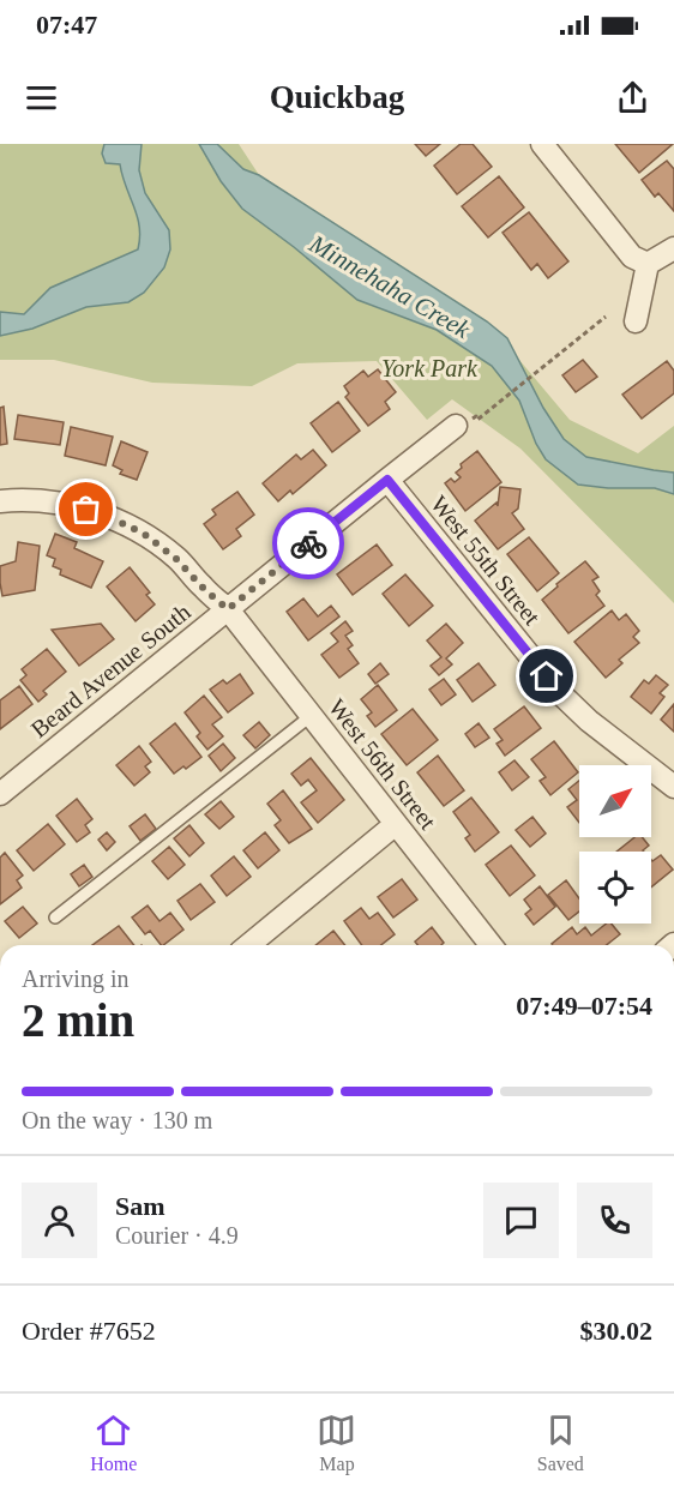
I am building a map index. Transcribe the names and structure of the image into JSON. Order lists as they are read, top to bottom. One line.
{"streets":{"street":["West 55th Street","Beard Avenue South","West 56th Street"]},"crossings":[["West 55th Street","Beard Avenue South"],["Beard Avenue South","West 56th Street"]],"water":["Minnehaha Creek"],"parks":["York Park"],"north":"top right","page":{"status":"07:47","header":"Quickbag","heading":["2 min","Arriving in","07:49–07:54"],"panel":["Sam","Courier · 4.9","Order #7652","$30.02"],"bar":"On the way · 130 m","tabs":["Home","Map","Saved"]}}
